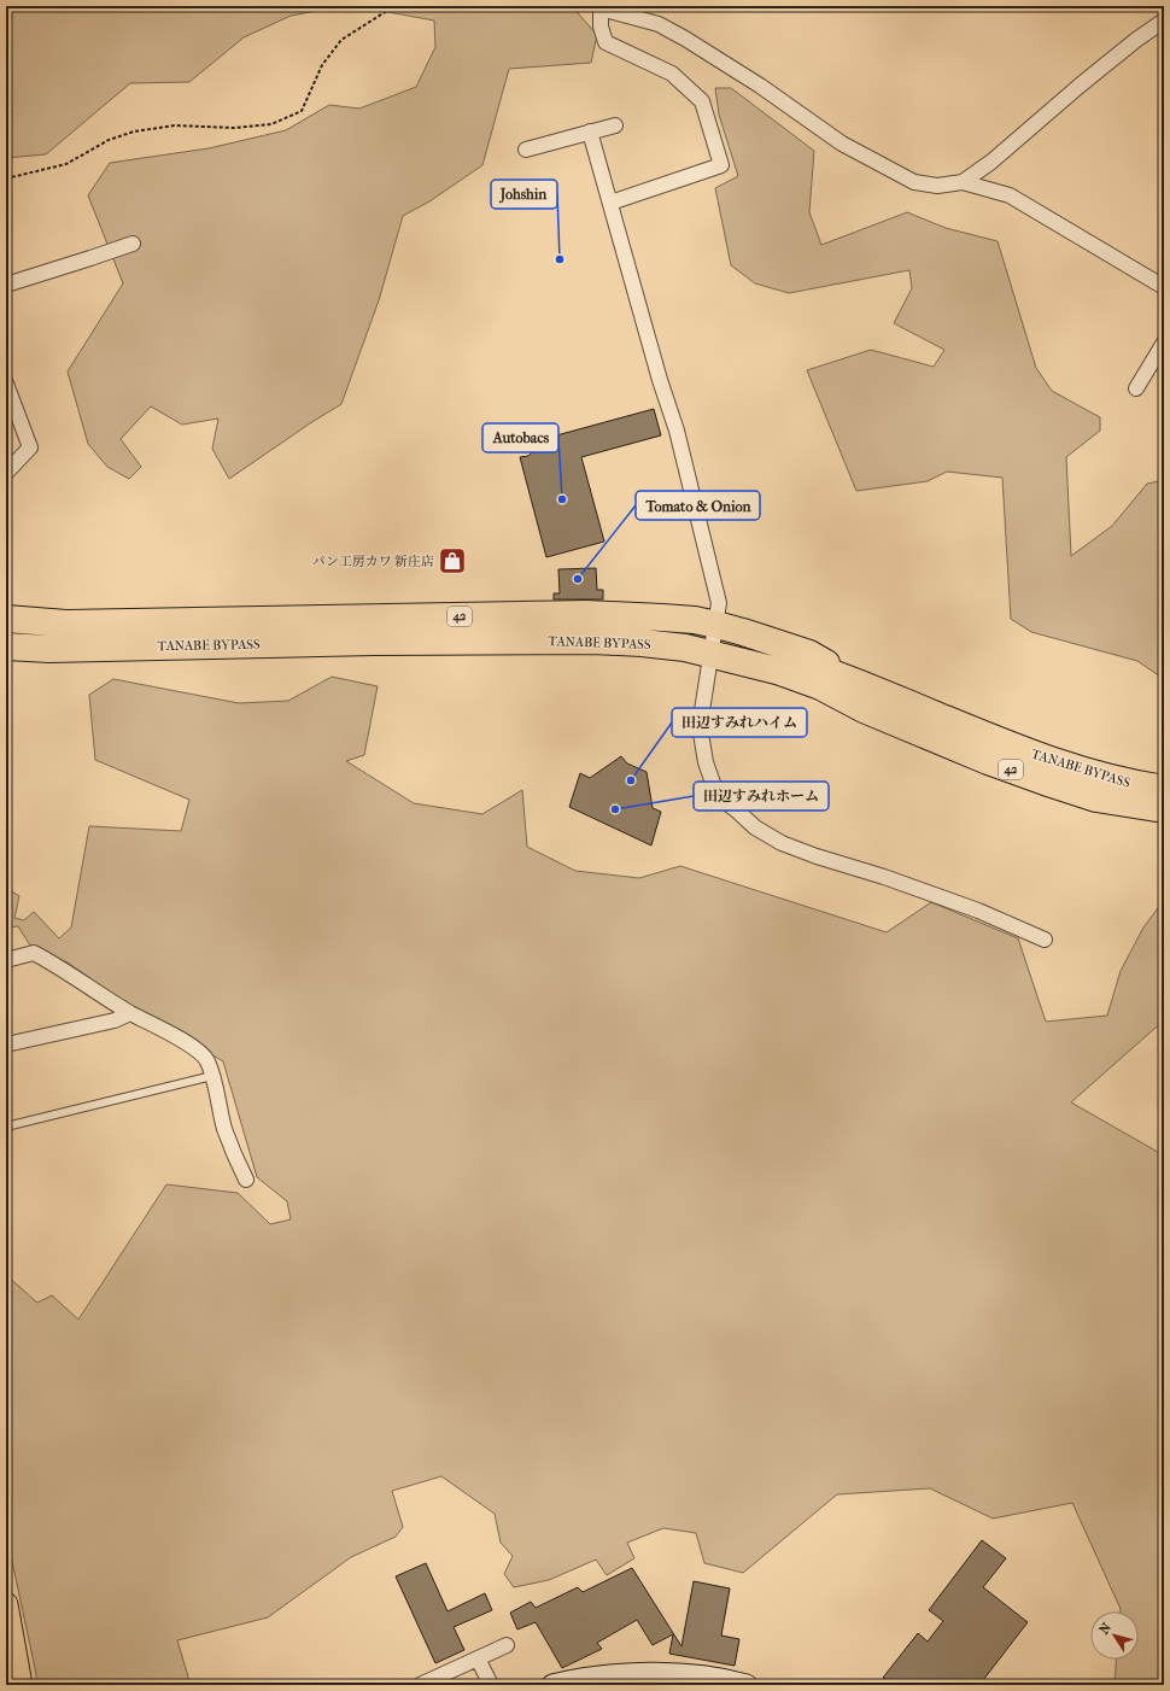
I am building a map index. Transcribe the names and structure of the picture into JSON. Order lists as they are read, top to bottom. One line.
{"streets":{"highway":["42","TANABE BYPASS"]},"crossings":[["42","TANABE BYPASS"]],"places":{"other":["Johshin","Autobacs","Tomato & Onion","田辺すみれハイム","田辺すみれホーム"],"shop":["パン工房カワ 新庄店"]},"north":"top left"}
